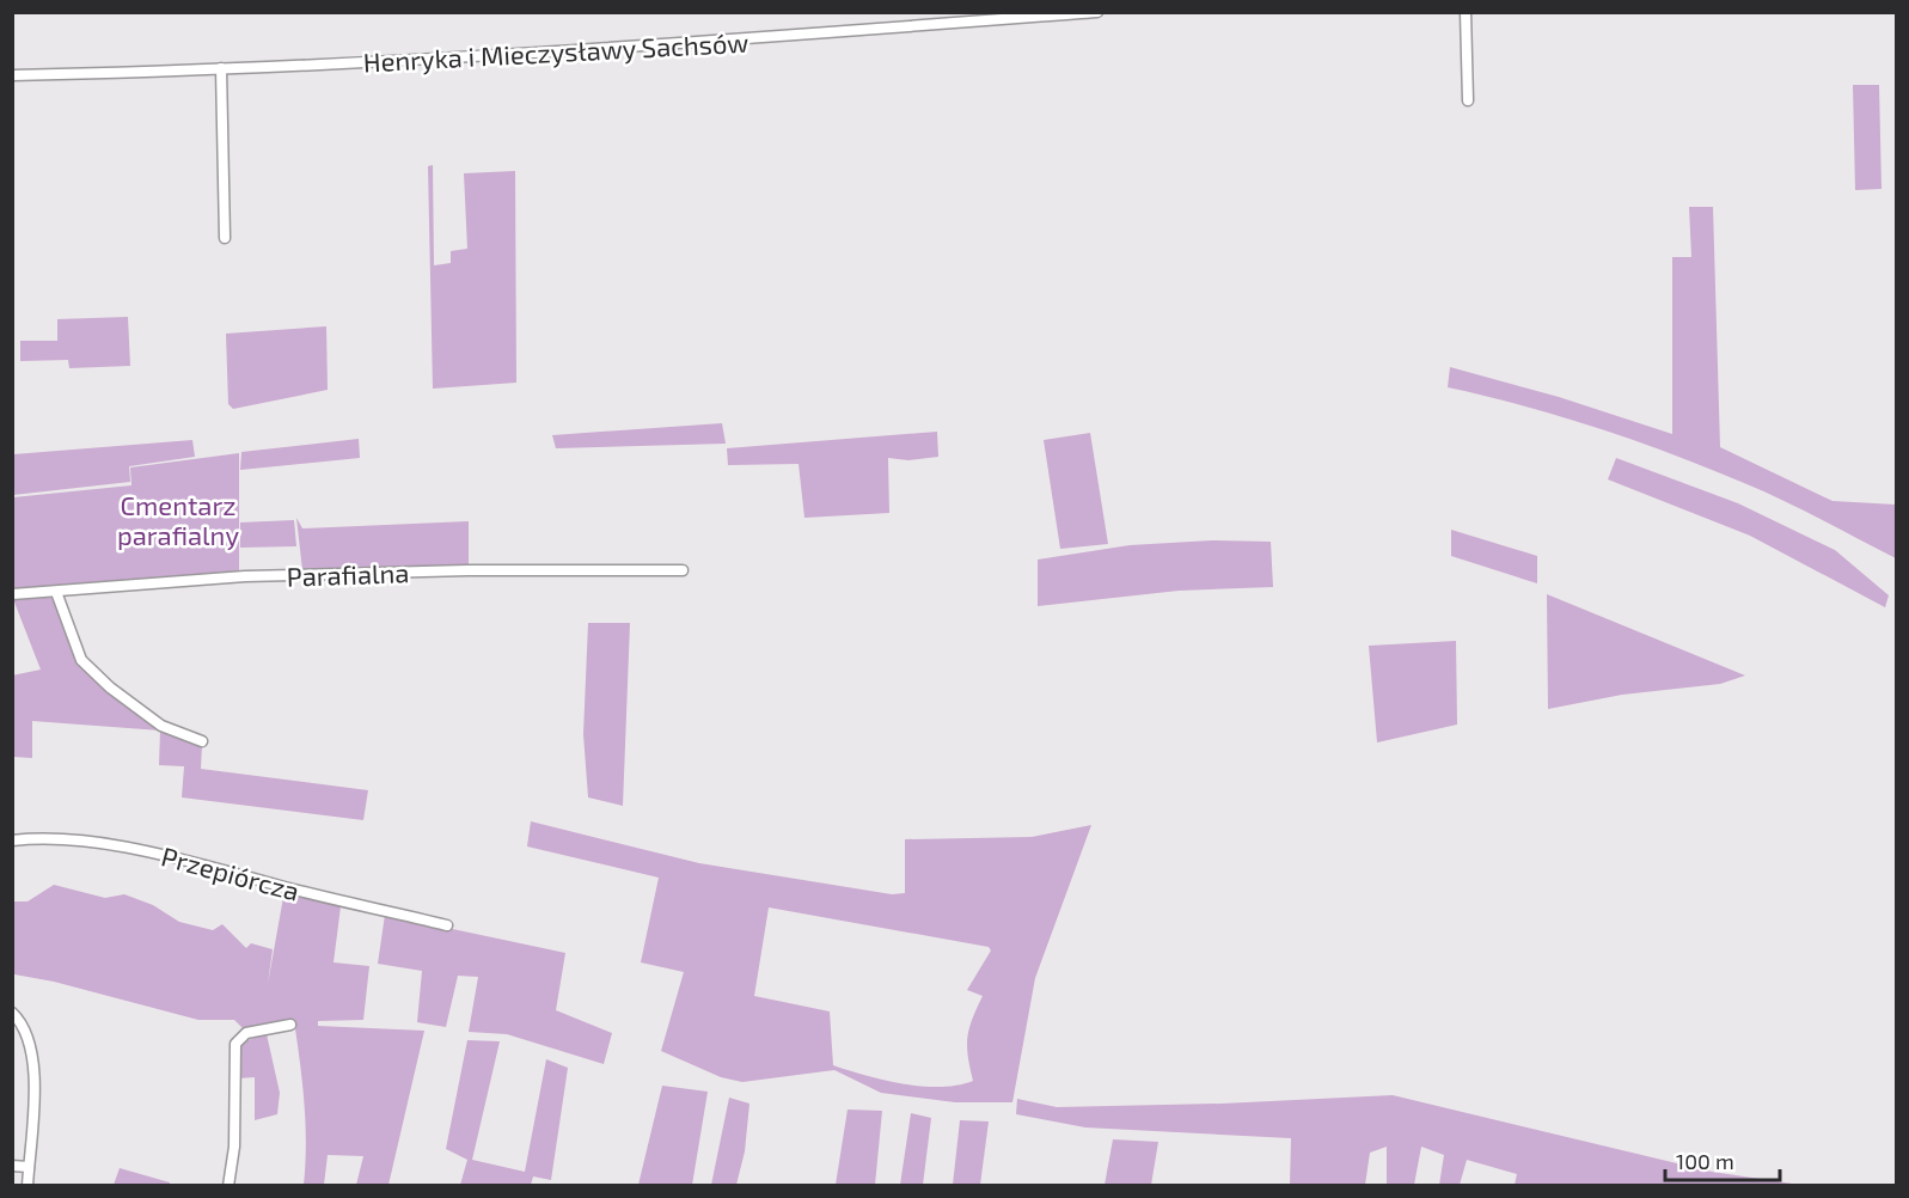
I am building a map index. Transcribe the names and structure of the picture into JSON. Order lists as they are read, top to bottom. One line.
{"streets":{"street":["Henryka i Mieczysławy Sachsów","Parafialna","Przepiórcza"]},"parks":["Cmentarz parafialny"],"scale_bar":"100 m"}
